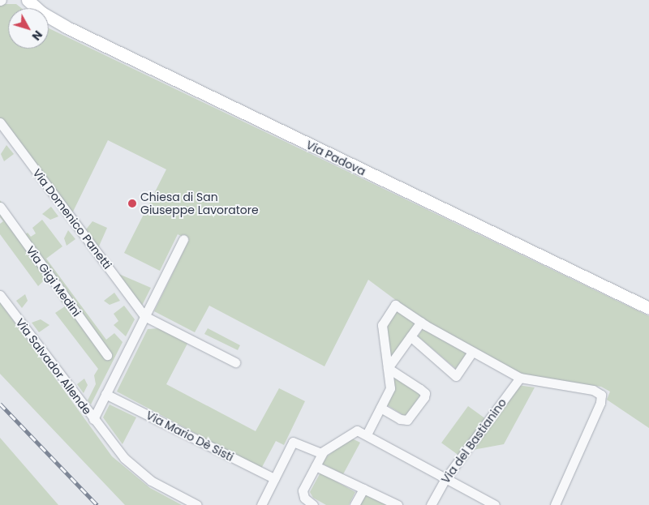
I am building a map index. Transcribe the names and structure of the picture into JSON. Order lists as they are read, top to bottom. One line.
{"streets":{"main road":["Via Padova"],"street":["Via Domenico Panetti","Via Gigi Medini","Via Salvador Allende","Via Mario Dè Sisti","Via del Bastianino"]},"places":["Chiesa di San Giuseppe Lavoratore"],"north":"bottom right"}
